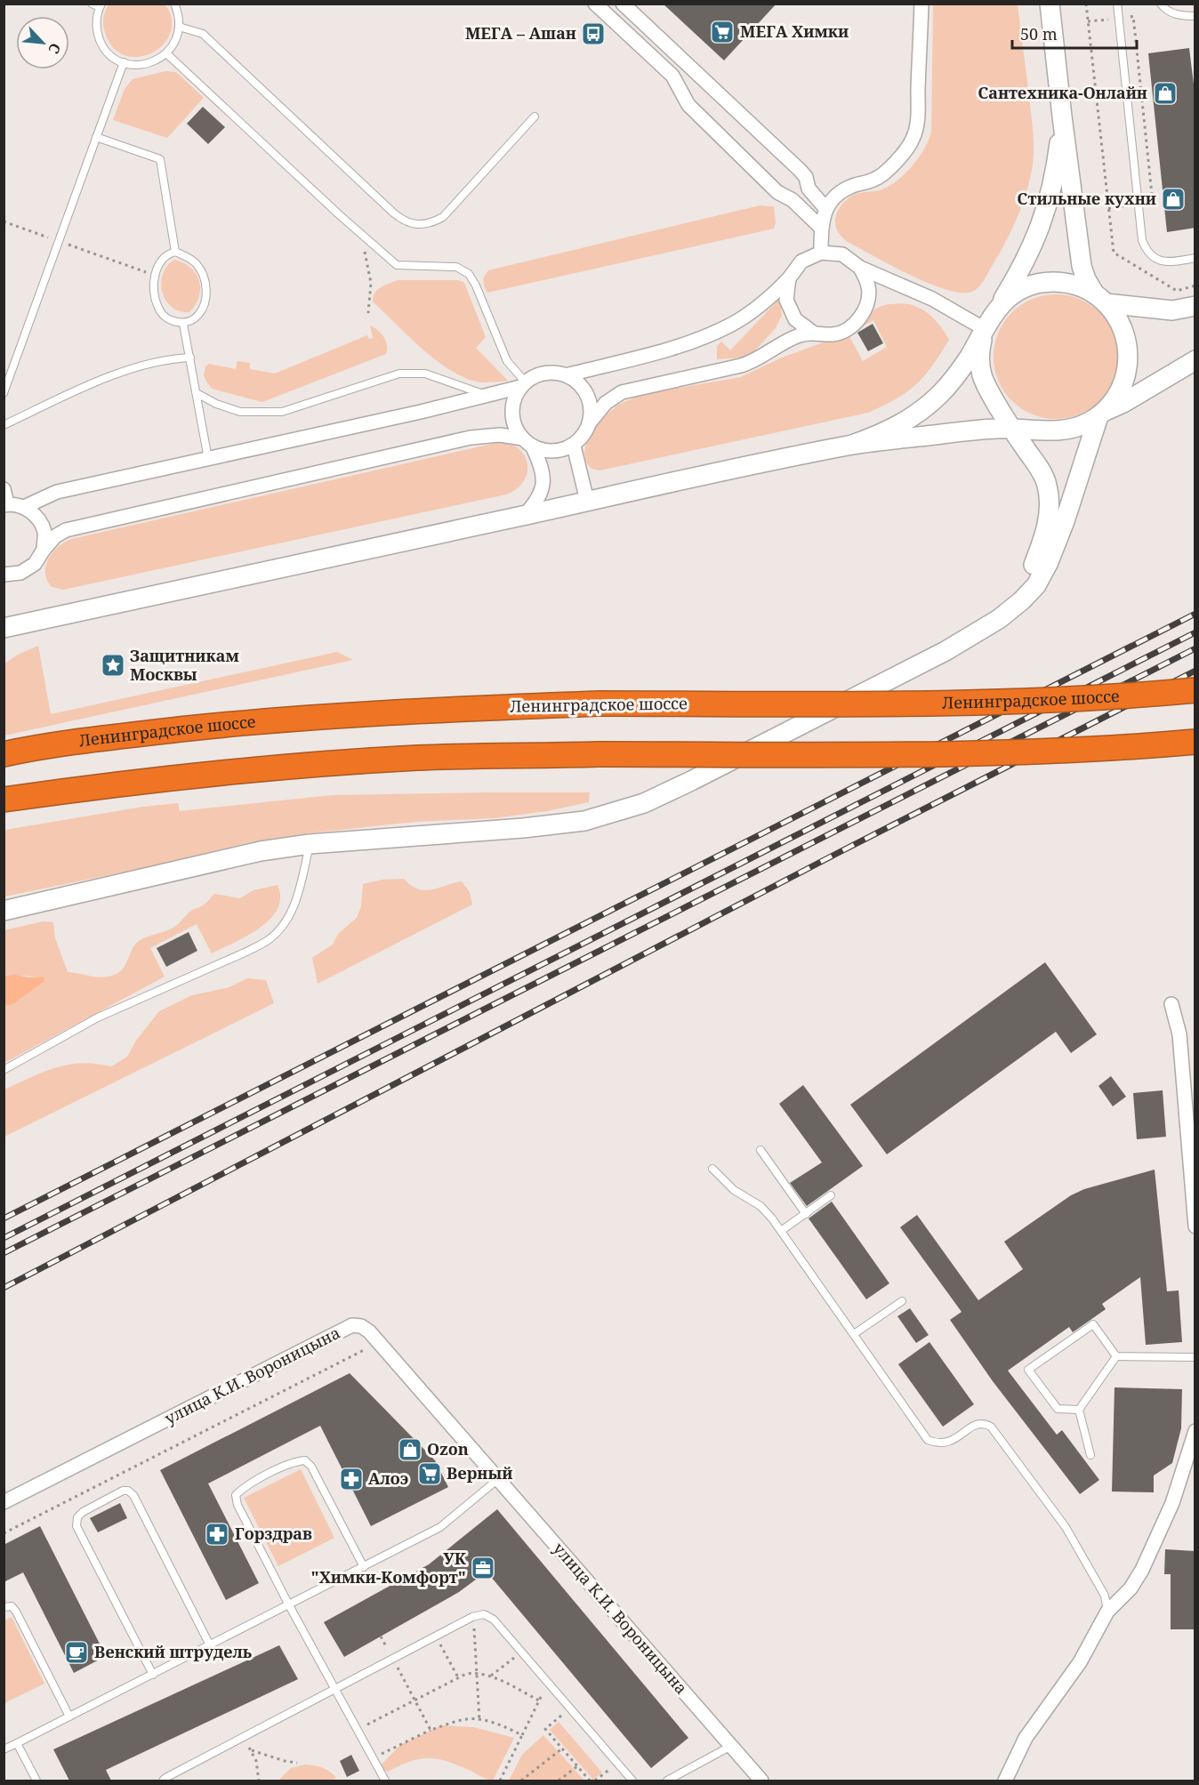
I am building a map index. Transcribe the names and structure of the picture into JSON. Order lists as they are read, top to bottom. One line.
{"streets":{"highway":["Ленинградское шоссе"],"street":["улица К.И. Вороницына"]},"places":{"supermarket":["МЕГА Химки","Верный"],"bus stop":["МЕГА – Ашан"],"shop":["Сантехника-Онлайн","Стильные кухни","Ozon"],"place":["Защитникам Москвы"],"pharmacy":["Алоэ","Горздрав"],"office":["УК \"Химки-Комфорт\""],"cafe":["Венский штрудель"]},"scale_bar":"50 m","north":"bottom right"}
